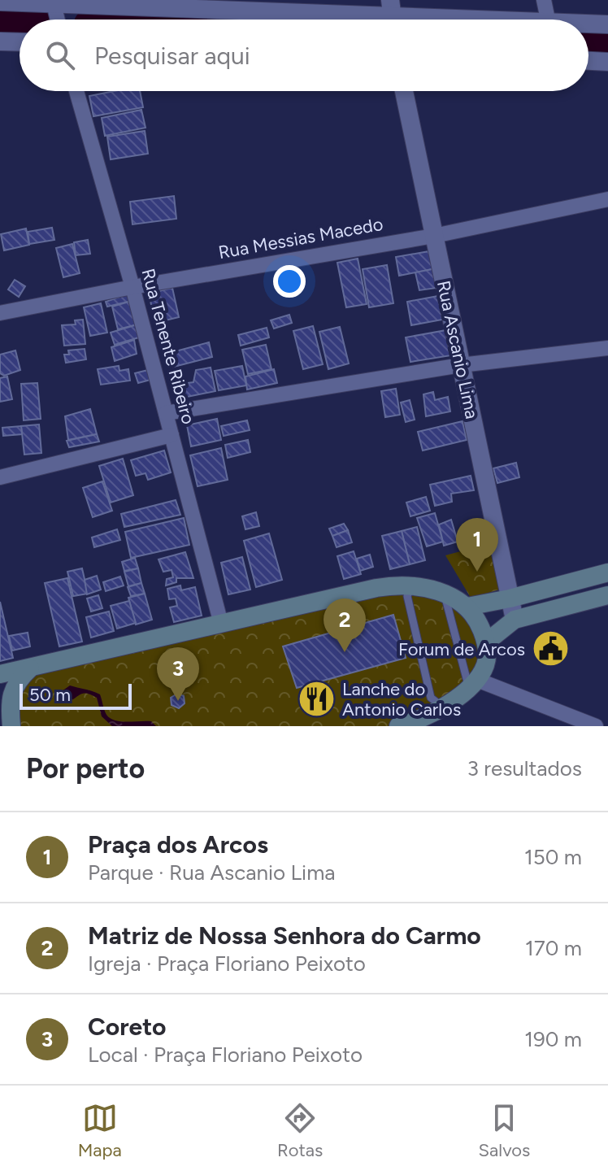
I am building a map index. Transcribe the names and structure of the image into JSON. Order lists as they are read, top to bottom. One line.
{"streets":{"street":["Rua Messias Macedo","Rua Tenente Ribeiro","Rua Ascanio Lima"]},"crossings":[["Rua Messias Macedo","Rua Tenente Ribeiro"],["Rua Messias Macedo","Rua Ascanio Lima"]],"places":{"public building":["Forum de Arcos"],"restaurant":["Lanche do Antonio Carlos"]},"scale_bar":"50 m","page":{"search":"Pesquisar aqui","pins":["1","2","3"],"scale":"50 m","heading":["Por perto","3 resultados"],"list":[{"mark":"1","name":"Praça dos Arcos","note":"Parque · Rua Ascanio Lima","value":"150 m"},{"mark":"2","name":"Matriz de Nossa Senhora do Carmo","note":"Igreja · Praça Floriano Peixoto","value":"170 m"},{"mark":"3","name":"Coreto","note":"Local · Praça Floriano Peixoto","value":"190 m"}],"nav":["Mapa","Rotas","Salvos"]}}
